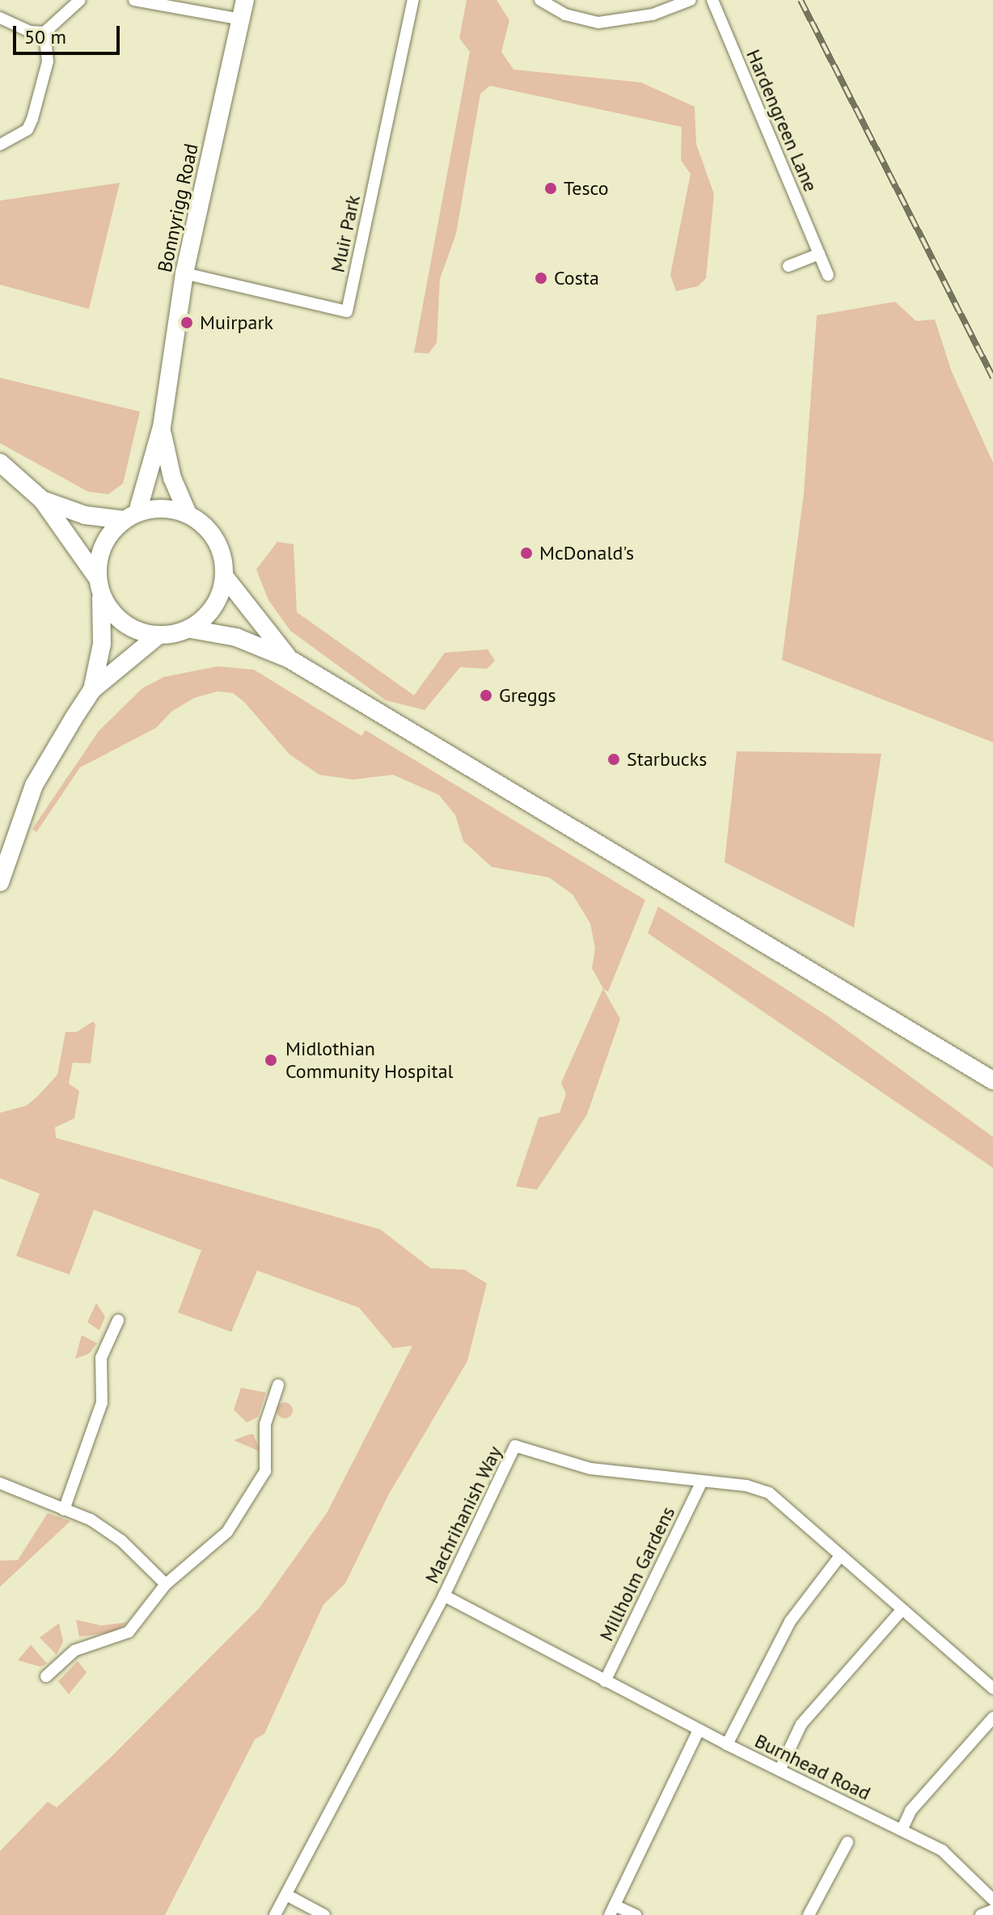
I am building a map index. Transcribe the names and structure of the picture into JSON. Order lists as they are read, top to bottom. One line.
{"streets":{"main road":["Bonnyrigg Road"],"street":["Hardengreen Lane","Muir Park","Machrihanish Way","Millholm Gardens","Burnhead Road"]},"crossings":[["Bonnyrigg Road","Muir Park"],["Machrihanish Way","Millholm Gardens"],["Machrihanish Way","Burnhead Road"],["Millholm Gardens","Burnhead Road"]],"places":["Tesco","Costa","Muirpark","McDonald's","Greggs","Starbucks","Midlothian Community Hospital"],"scale_bar":"50 m"}
